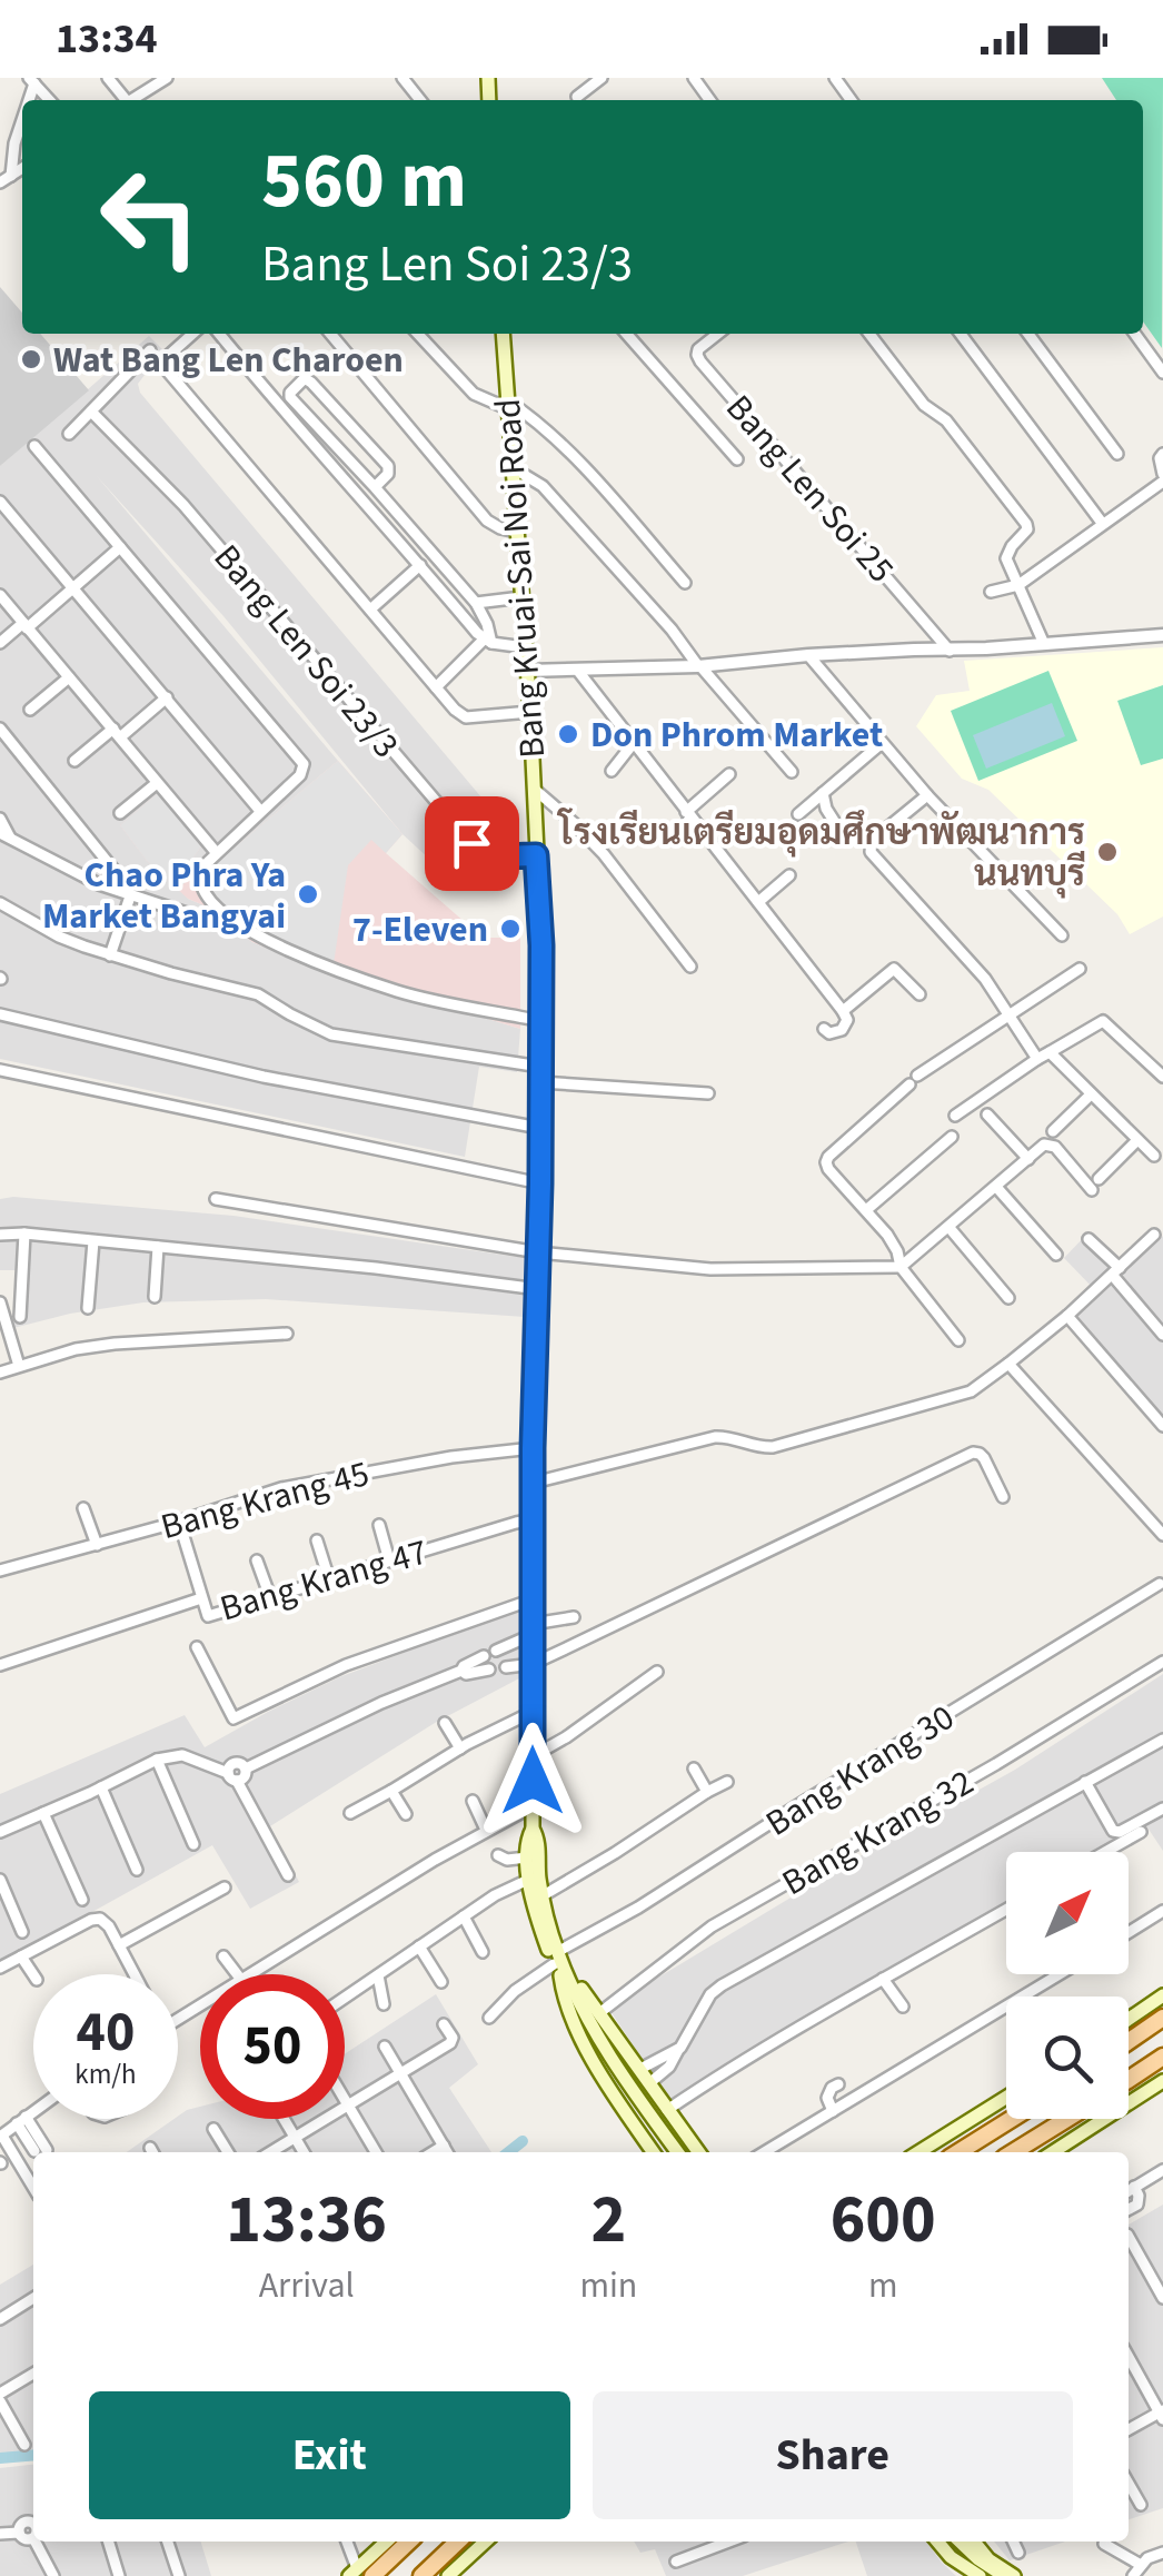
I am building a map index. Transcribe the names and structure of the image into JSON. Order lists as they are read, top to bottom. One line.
{"streets":{"main road":["Bang Kruai-Sai Noi Road"],"street":["Bang Len Soi 25","Bang Len Soi 23/3","Bang Krang 45","Bang Krang 47","Bang Krang 30","Bang Krang 32"]},"crossings":[["Bang Kruai-Sai Noi Road","Bang Len Soi 23/3"],["Bang Kruai-Sai Noi Road","Bang Krang 45"],["Bang Kruai-Sai Noi Road","Bang Krang 47"],["Bang Kruai-Sai Noi Road","Bang Krang 30"],["Bang Krang 45","Bang Krang 47"]],"places":["Wat Bang Len Charoen","Don Phrom Market","โรงเรียนเตรียมอุดมศึกษาพัฒนาการ นนทบุรี","Chao Phra Ya Market Bangyai","7-Eleven"],"north":"top right","page":{"status":"13:34","turn":["560 m","Bang Len Soi 23/3"],"speed":"40 km/h","limit":"50","eta":["13:36","Arrival","2","min","600","m"],"buttons":["Exit","Share"]}}
